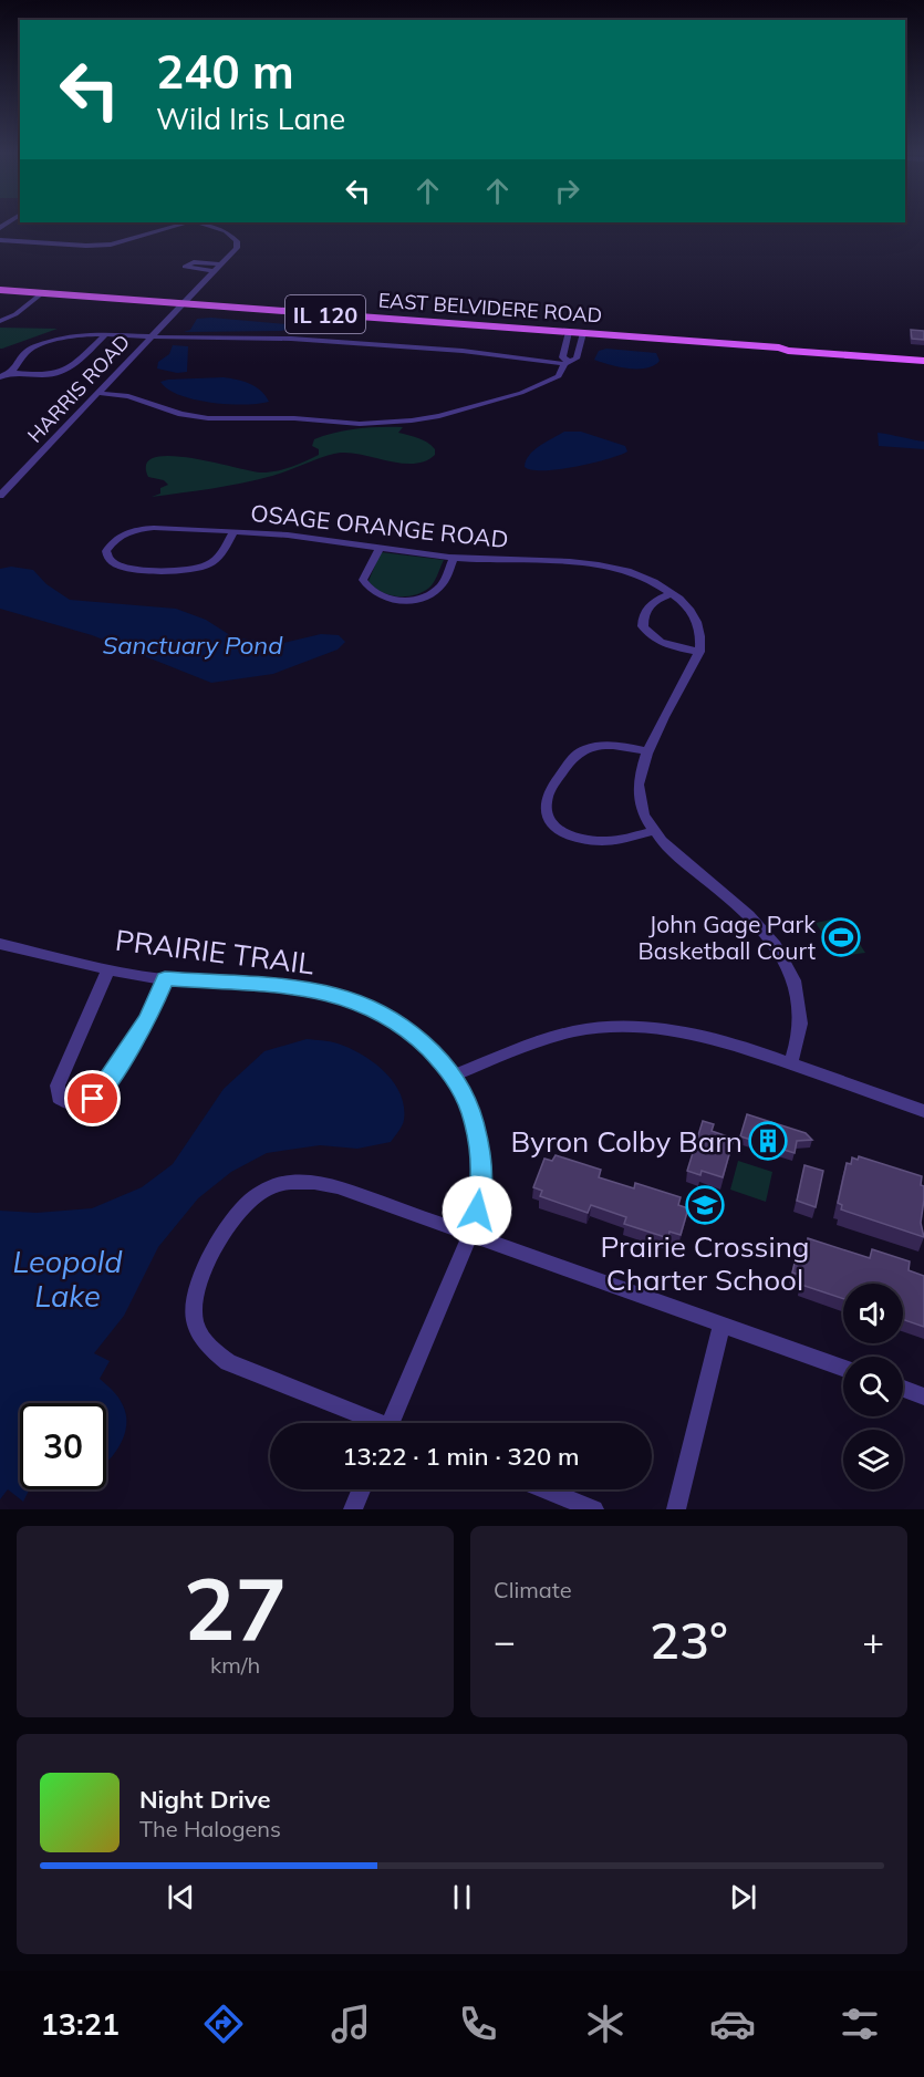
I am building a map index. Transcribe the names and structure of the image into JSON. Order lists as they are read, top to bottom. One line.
{"streets":{"main road":["EAST BELVIDERE ROAD","IL 120"],"street":["HARRIS ROAD","OSAGE ORANGE ROAD","PRAIRIE TRAIL"]},"crossings":[["EAST BELVIDERE ROAD","HARRIS ROAD"]],"water":["Sanctuary Pond","Leopold Lake"],"places":{"sports":["John Gage Park Basketball Court"],"building":["Byron Colby Barn"],"school or university":["Prairie Crossing Charter School"]},"page":{"turn":["240 m","Wild Iris Lane"],"limit":"30","trip":"13:22 · 1 min · 320 m","tile":[["27","km/h"],"Climate"],"heat":["−","23°","+"],"song":["Night Drive","The Halogens"],"tabs":"13:21"}}
